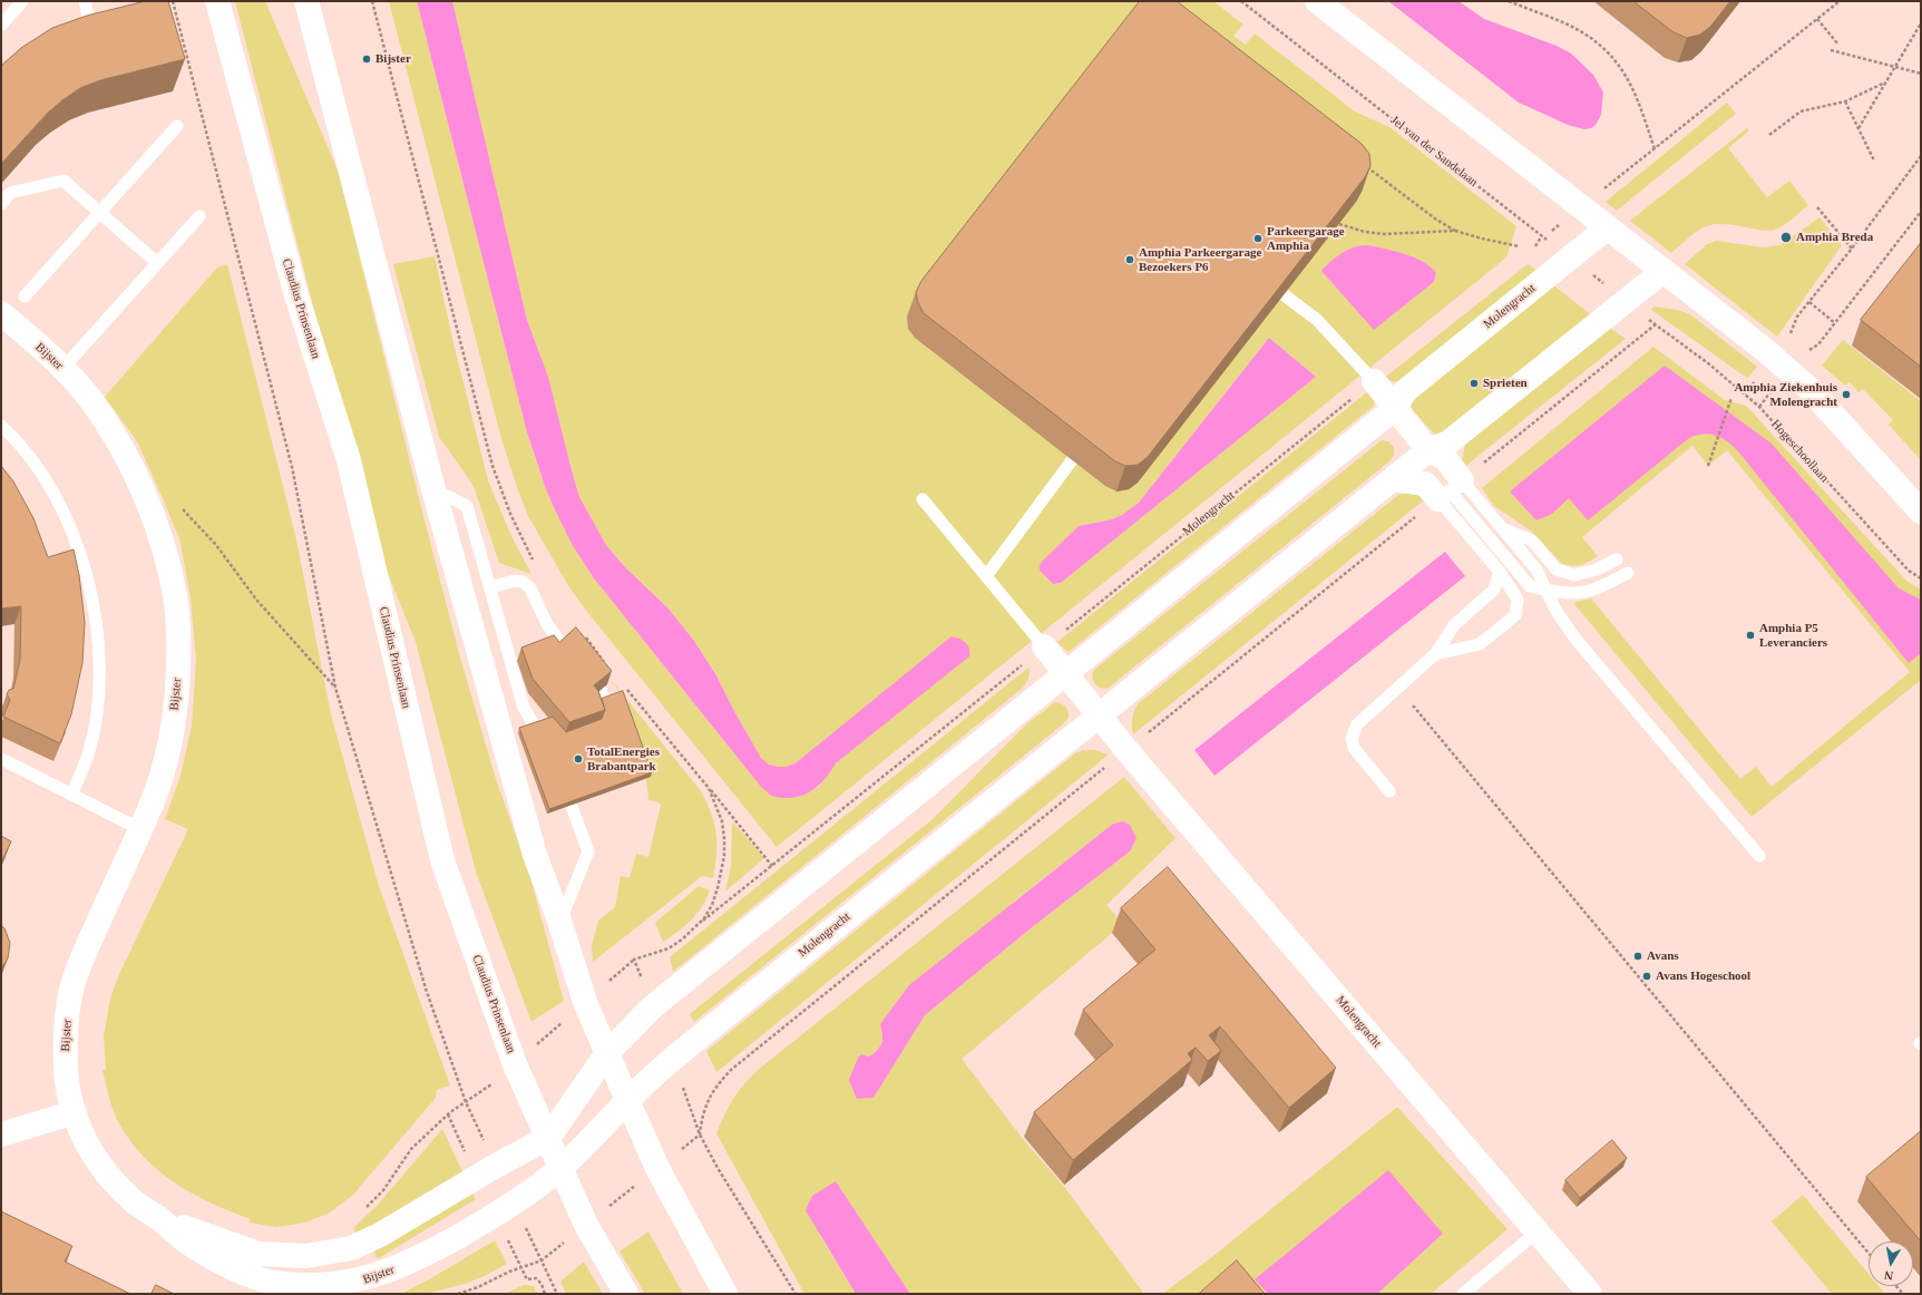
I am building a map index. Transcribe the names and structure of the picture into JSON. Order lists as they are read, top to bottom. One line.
{"streets":{"street":["Molengracht","Claudius Prinsenlaan","Bijster"],"path":["Jel van der Sandelaan","Hogeschoollaan"]},"crossings":[["Jel van der Sandelaan","Molengracht"],["Jel van der Sandelaan","Hogeschoollaan"],["Molengracht","Claudius Prinsenlaan"],["Molengracht","Bijster"],["Molengracht","Hogeschoollaan"],["Claudius Prinsenlaan","Bijster"]],"places":["Bijster","Amphia Breda","Parkeergarage Amphia","Amphia Parkeergarage Bezoekers P6","Sprieten","Amphia Ziekenhuis Molengracht","Amphia P5 Leveranciers","TotalEnergies Brabantpark","Avans","Avans Hogeschool"],"north":"bottom"}
